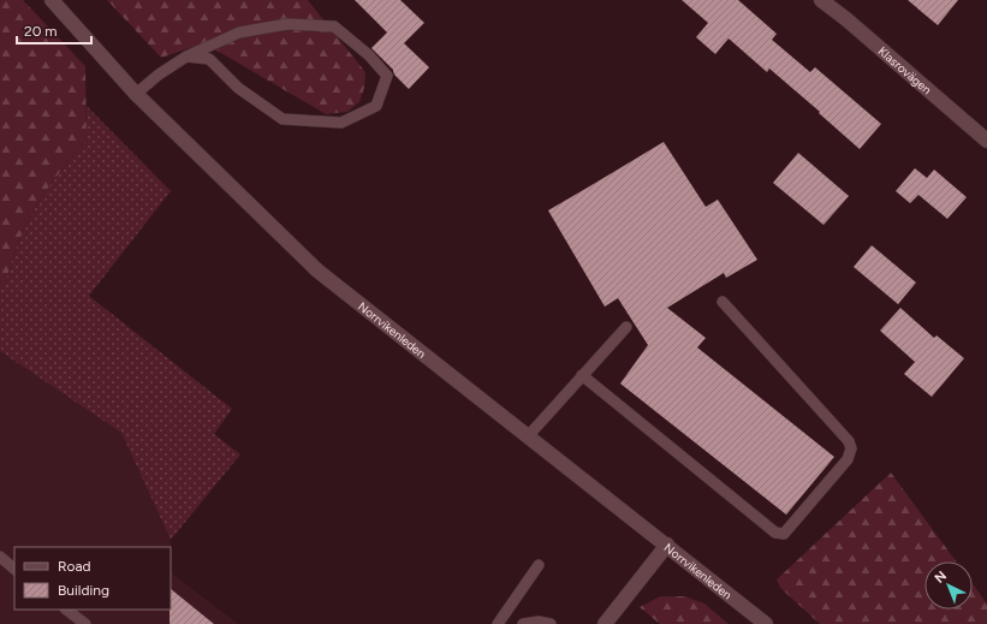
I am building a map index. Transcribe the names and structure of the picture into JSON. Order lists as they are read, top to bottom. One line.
{"streets":{"main road":["Klasrovägen","Norrvikenleden"]},"legend":["Road","Building"],"scale_bar":"20 m","north":"top left"}
